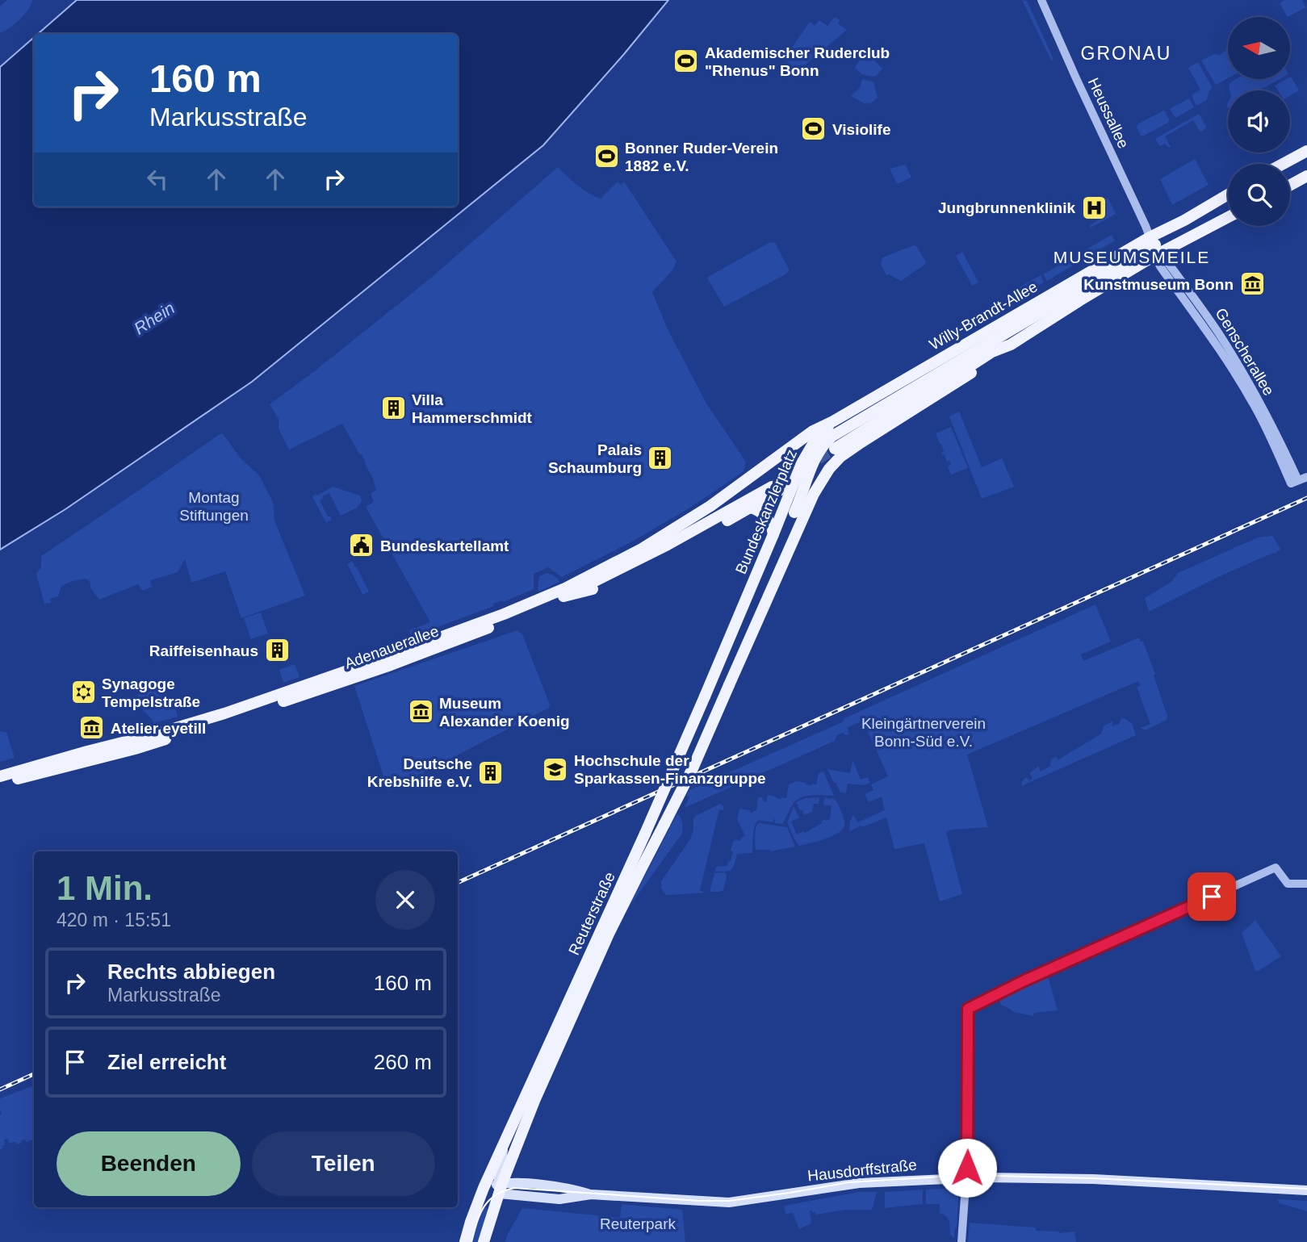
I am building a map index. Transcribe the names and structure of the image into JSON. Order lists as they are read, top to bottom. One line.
{"streets":{"main road":["Willy-Brandt-Allee","Bundeskanzlerplatz","Adenauerallee","Reuterstraße","Hausdorffstraße"],"street":["Heussallee","Genscherallee"]},"crossings":[["Heussallee","Willy-Brandt-Allee"],["Heussallee","Genscherallee"],["Willy-Brandt-Allee","Genscherallee"],["Willy-Brandt-Allee","Bundeskanzlerplatz"],["Bundeskanzlerplatz","Adenauerallee"],["Bundeskanzlerplatz","Reuterstraße"],["Reuterstraße","Hausdorffstraße"]],"districts":["GRONAU","MUSEUMSMEILE"],"water":["Rhein"],"parks":["Montag Stiftungen","Kleingärtnerverein Bonn-Süd e.V.","Reuterpark"],"places":{"sports":["Akademischer Ruderclub \"Rhenus\" Bonn","Visiolife","Bonner Ruder-Verein 1882 e.V."],"hospital":["Jungbrunnenklinik"],"museum":["Kunstmuseum Bonn","Museum Alexander Koenig","Atelier eyetill"],"building":["Villa Hammerschmidt","Palais Schaumburg","Raiffeisenhaus","Deutsche Krebshilfe e.V."],"public building":["Bundeskartellamt"],"synagogue":["Synagoge Tempelstraße"],"school or university":["Hochschule der Sparkassen-Finanzgruppe"]},"north":"left","page":{"turn":["160 m","Markusstraße"],"heading":["1 Min.","420 m · 15:51"],"list":[{"name":"Rechts abbiegen","note":"Markusstraße","value":"160 m"},{"name":"Ziel erreicht","value":"260 m"}],"buttons":["Beenden","Teilen"]}}
